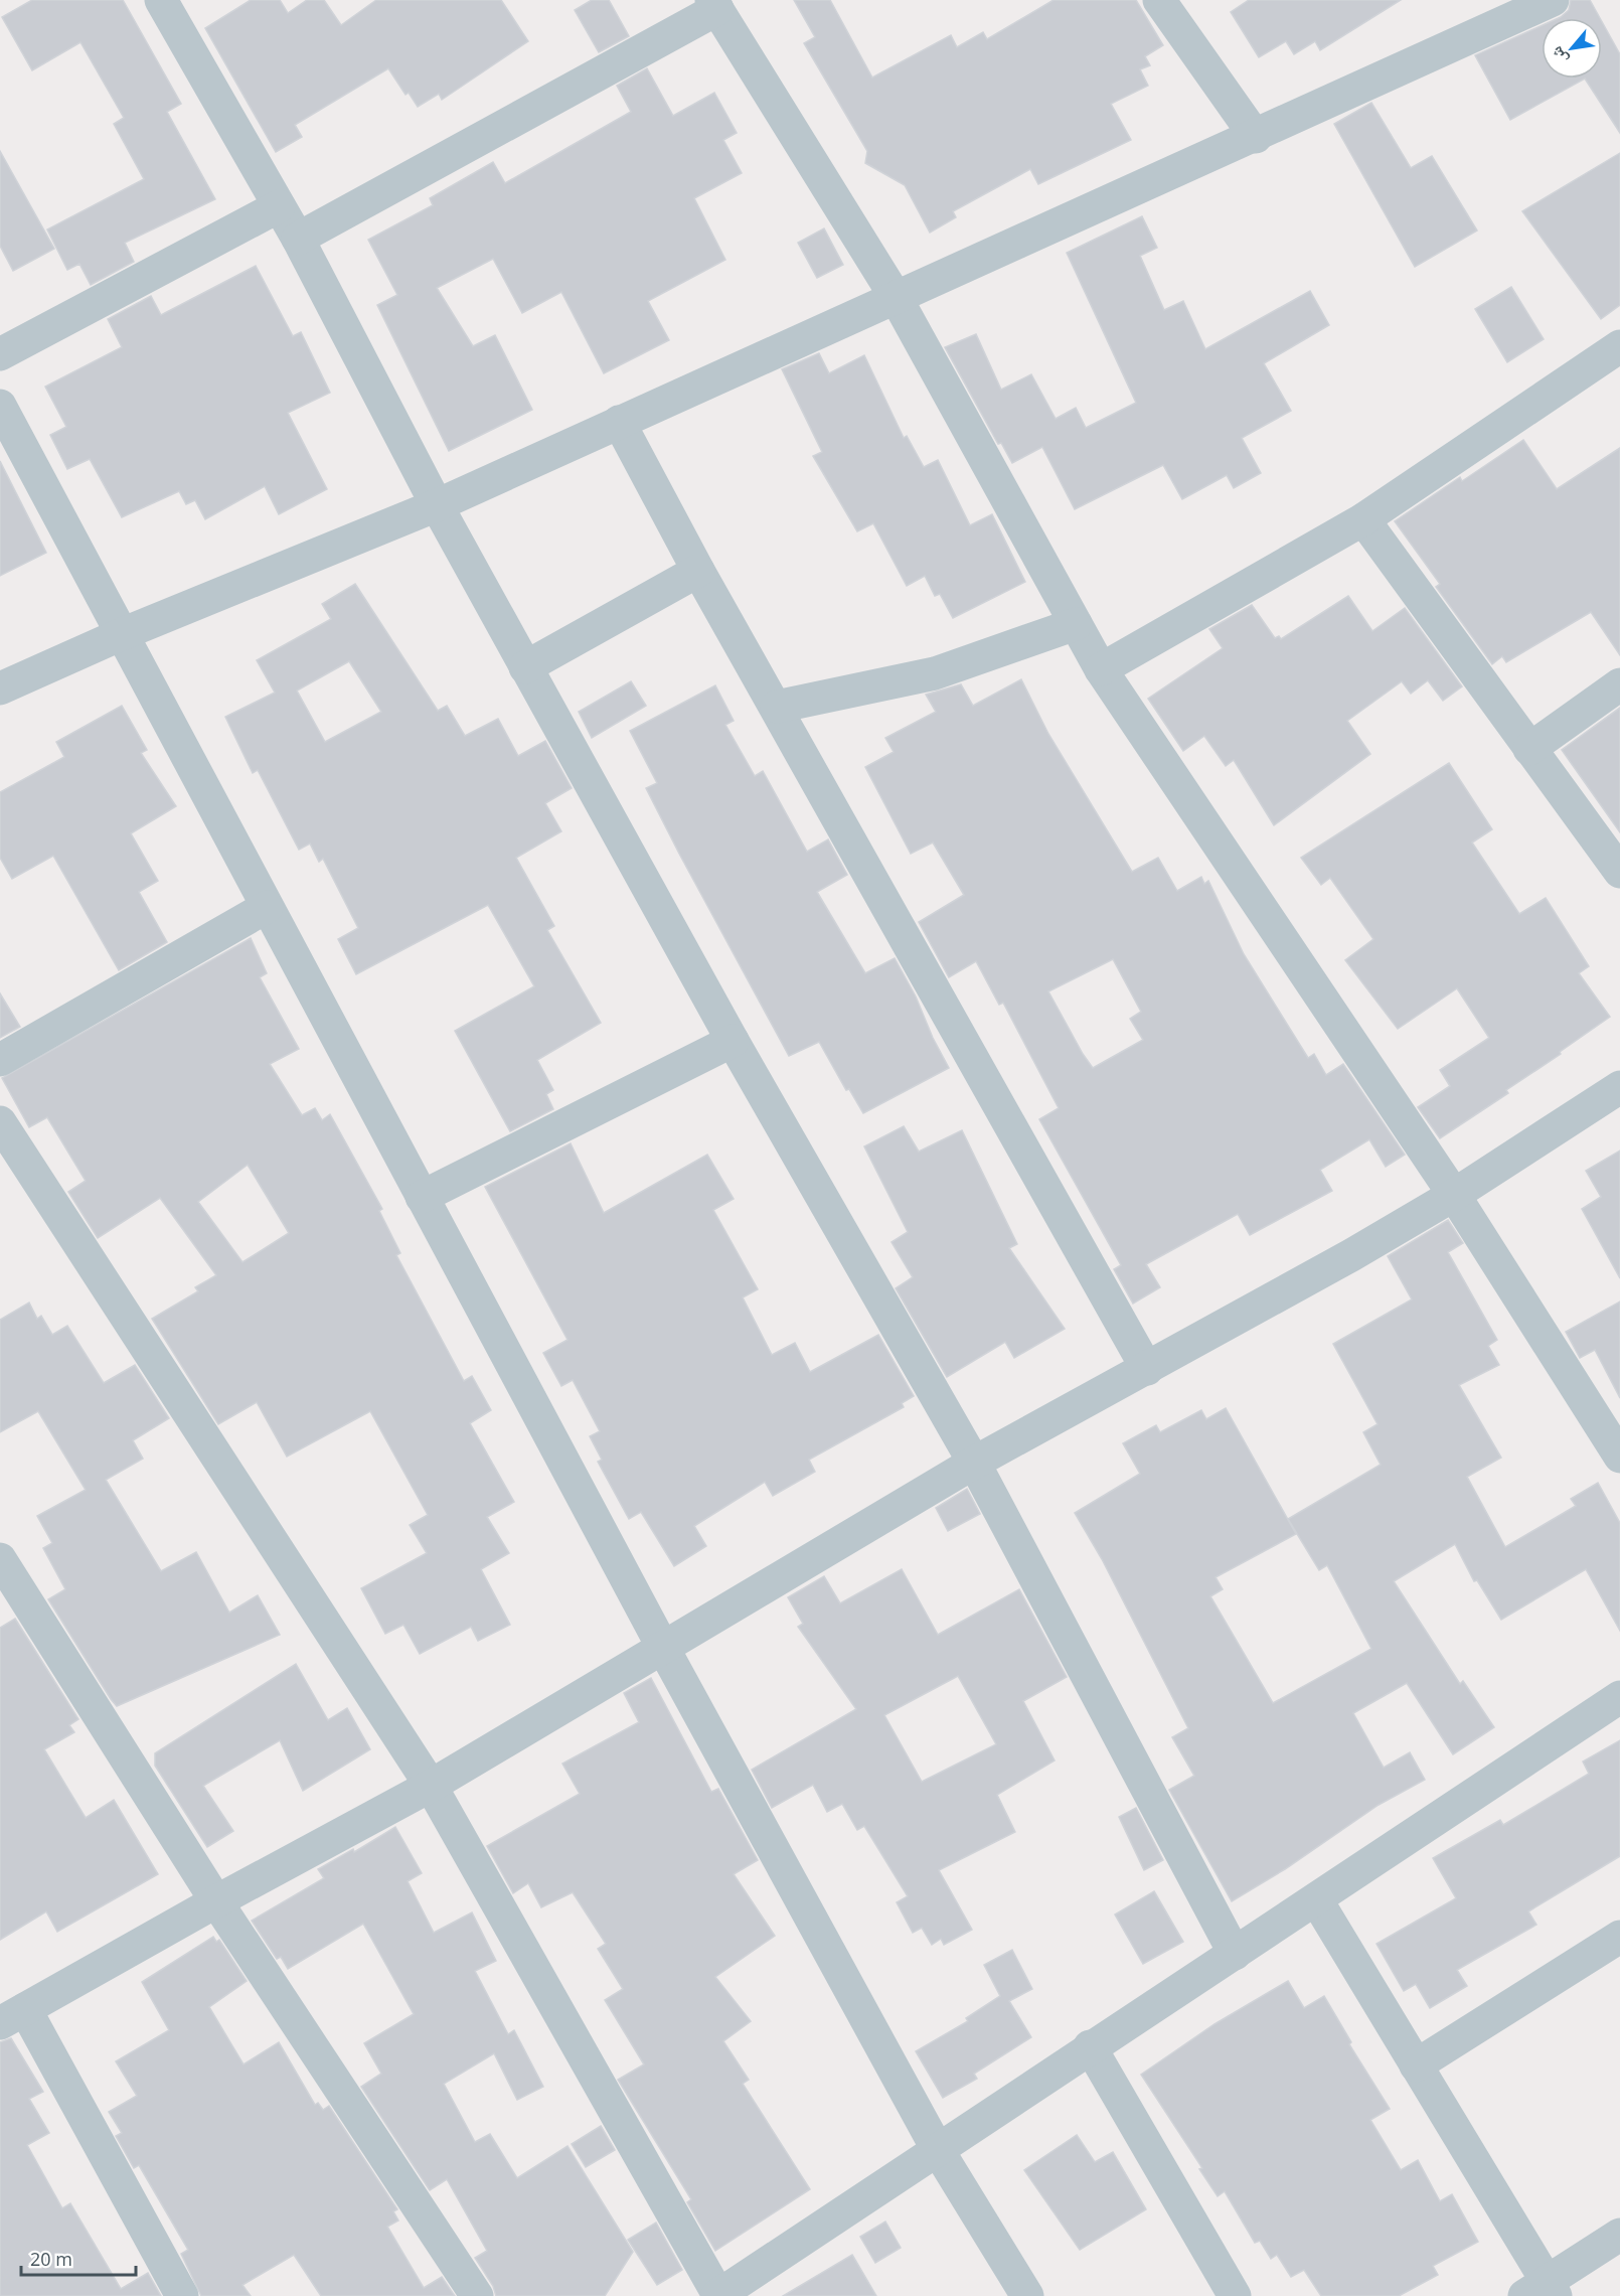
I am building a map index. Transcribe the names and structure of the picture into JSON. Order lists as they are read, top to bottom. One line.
{"scale_bar":"20 m","north":"bottom left"}
